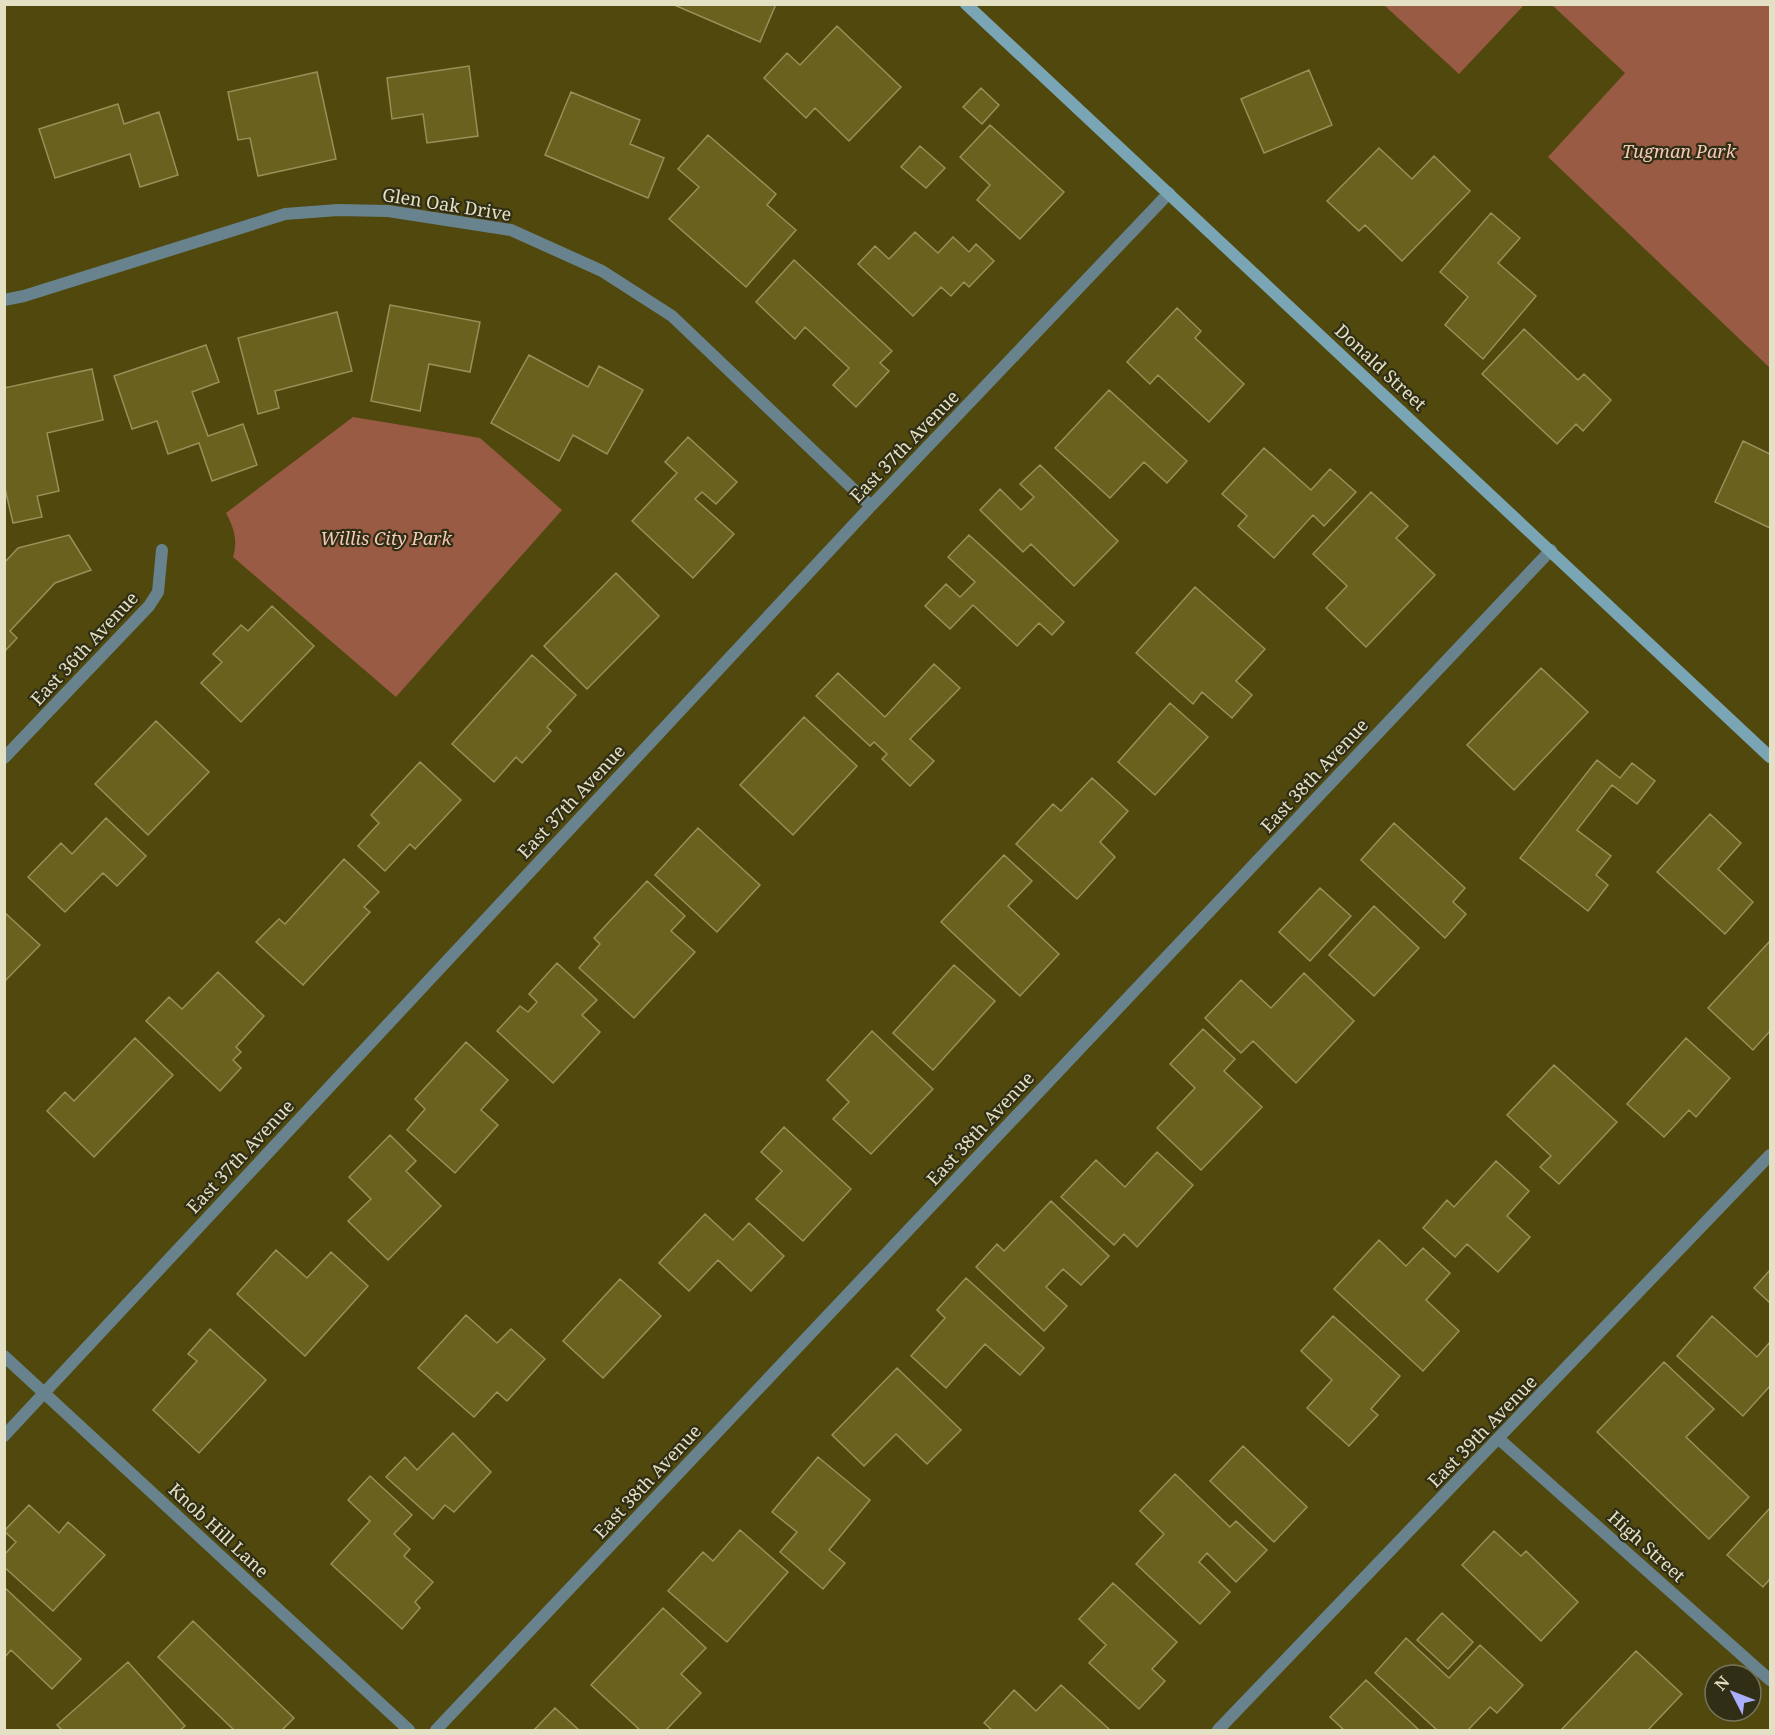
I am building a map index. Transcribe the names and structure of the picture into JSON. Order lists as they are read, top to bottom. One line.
{"streets":{"street":["Glen Oak Drive","Donald Street","East 37th Avenue","East 36th Avenue","East 38th Avenue","East 39th Avenue","Knob Hill Lane","High Street"]},"crossings":[["Glen Oak Drive","East 37th Avenue"],["Donald Street","East 37th Avenue"],["Donald Street","East 38th Avenue"],["East 37th Avenue","Knob Hill Lane"],["East 39th Avenue","High Street"]],"parks":["Tugman Park","Willis City Park"],"north":"top left"}
